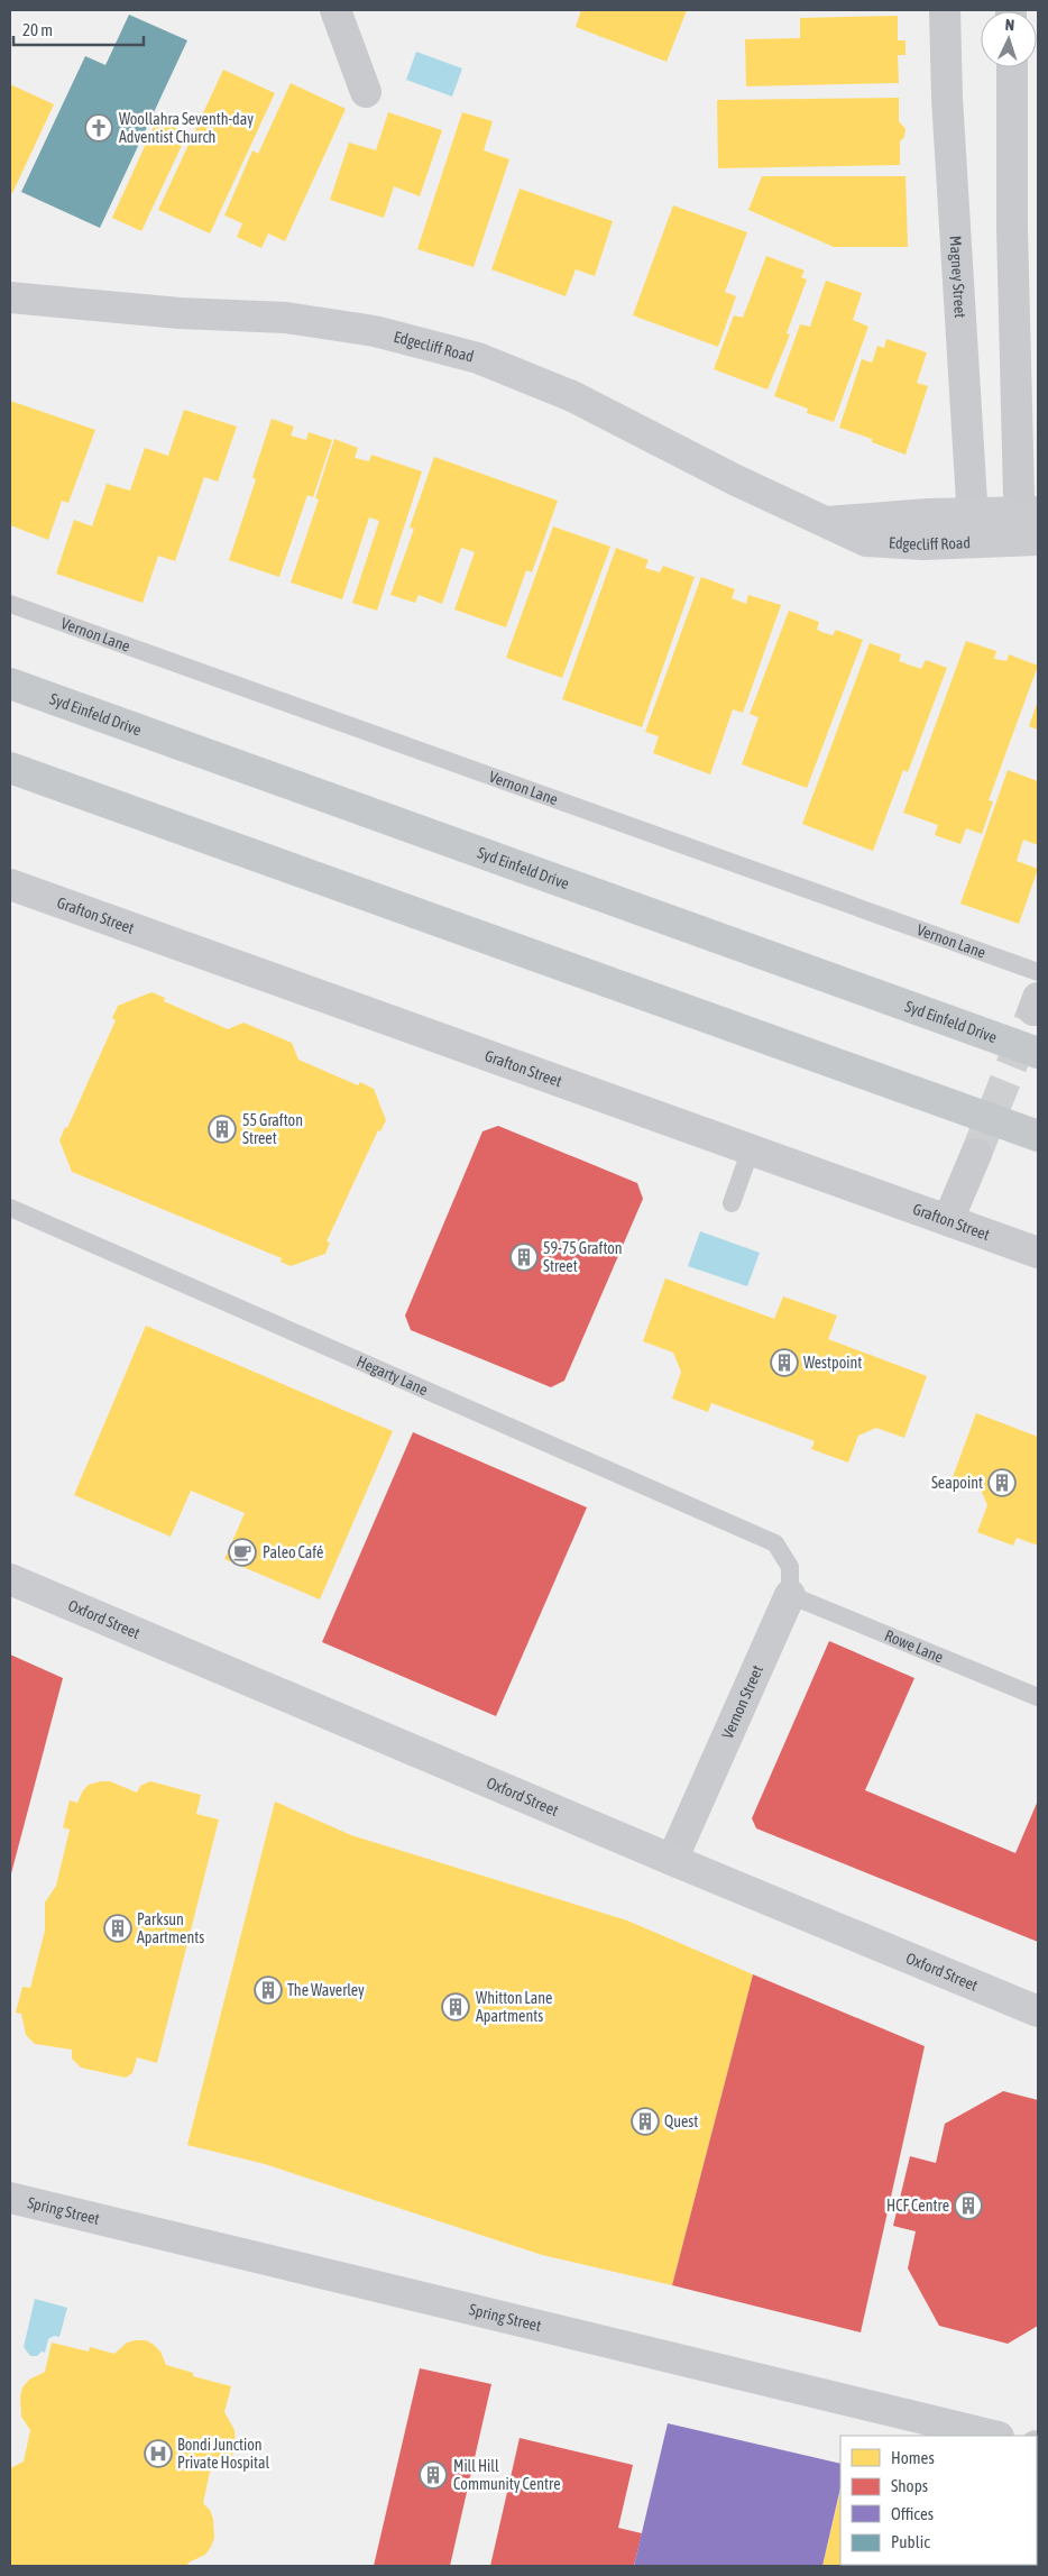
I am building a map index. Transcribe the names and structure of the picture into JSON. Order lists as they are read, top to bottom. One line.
{"streets":{"main road":["Syd Einfeld Drive"],"street":["Magney Street","Edgecliff Road","Grafton Street","Oxford Street","Vernon Street","Spring Street"],"lane":["Vernon Lane","Hegarty Lane","Rowe Lane"]},"crossings":[["Magney Street","Edgecliff Road"],["Hegarty Lane","Vernon Street"],["Oxford Street","Vernon Street"],["Rowe Lane","Vernon Street"]],"places":{"church":["Woollahra Seventh-day Adventist Church"],"building":["55 Grafton Street","59-75 Grafton Street","Westpoint","Seapoint","Parksun Apartments","The Waverley","Whitton Lane Apartments","Quest","HCF Centre","Mill Hill Community Centre"],"cafe":["Paleo Café"],"hospital":["Bondi Junction Private Hospital"]},"legend":["Homes","Shops","Offices","Public"],"scale_bar":"20 m","north":"top"}
